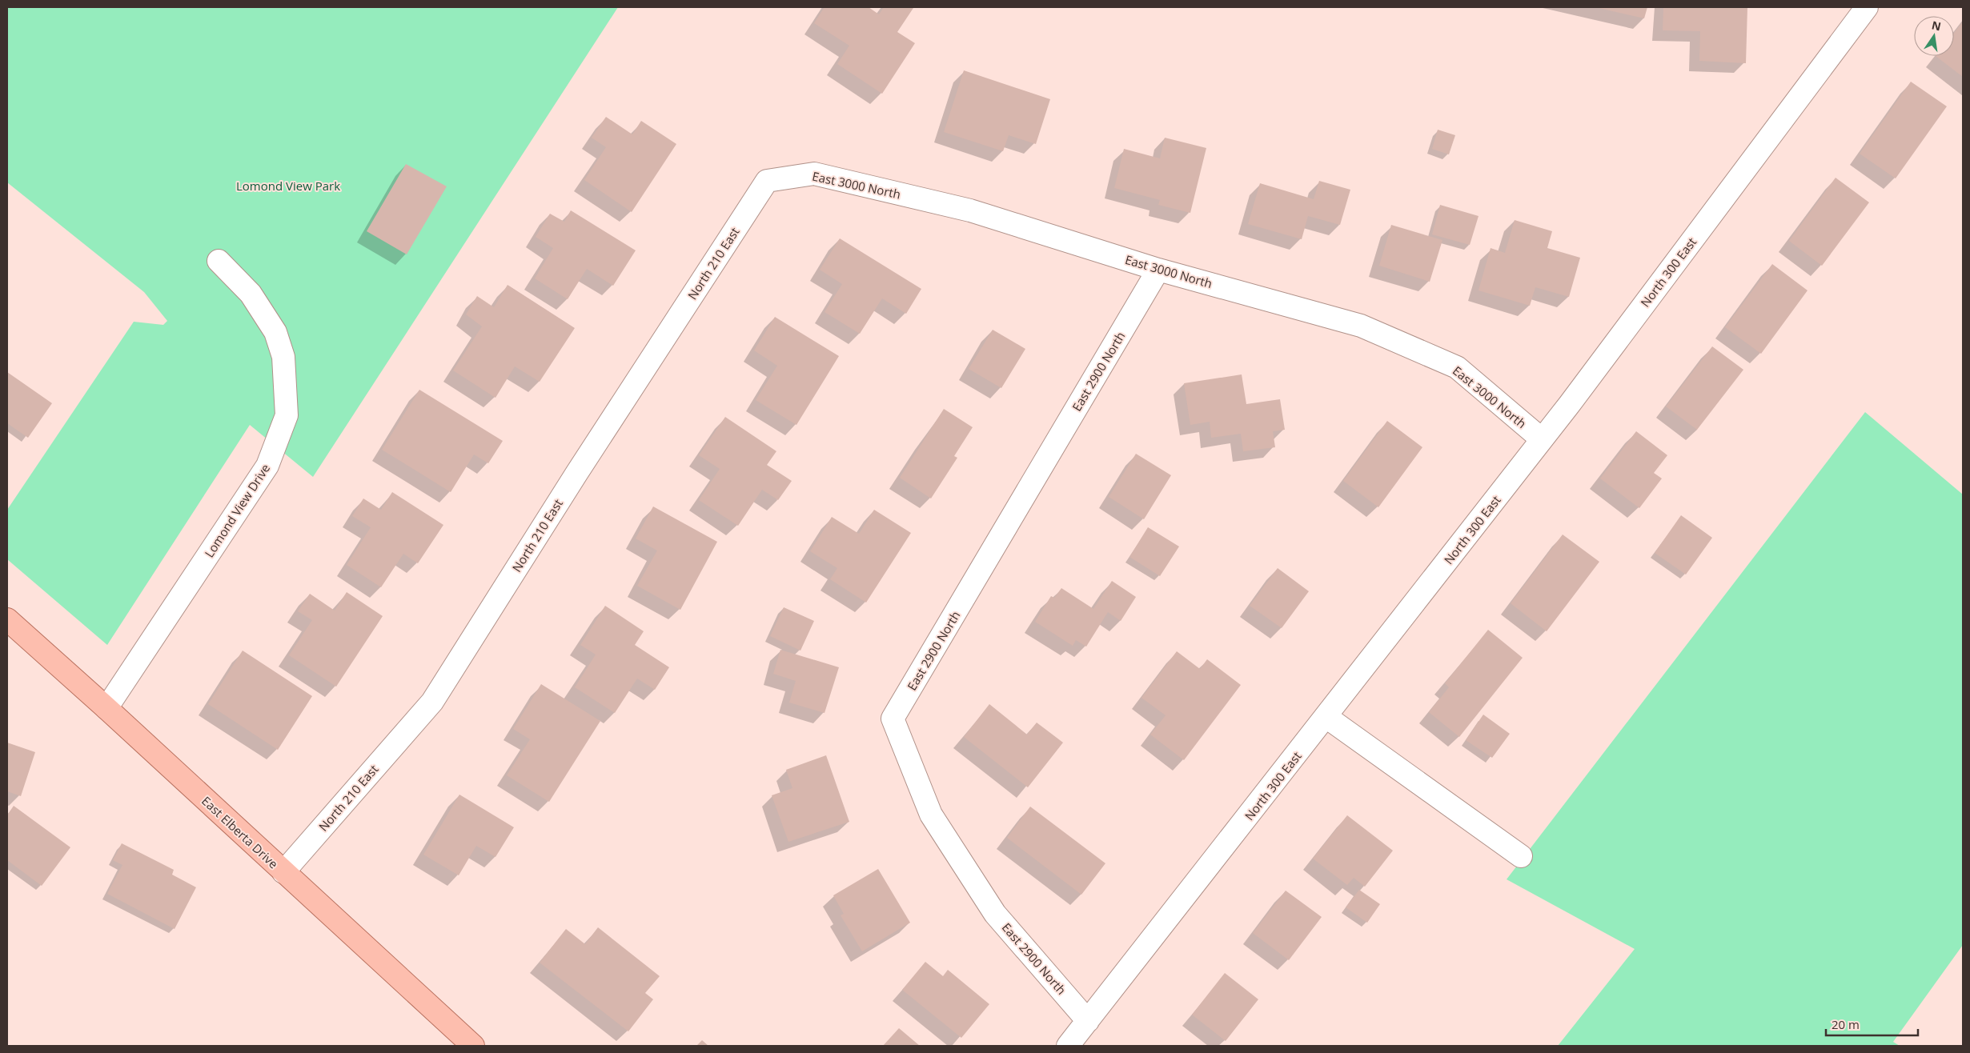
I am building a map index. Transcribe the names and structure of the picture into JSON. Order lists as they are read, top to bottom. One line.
{"streets":{"main road":["East Elberta Drive"],"street":["East 3000 North","North 210 East","North 300 East","East 2900 North","Lomond View Drive"]},"crossings":[["East 3000 North","North 210 East"],["East 3000 North","North 300 East"],["East 3000 North","East 2900 North"],["North 210 East","East Elberta Drive"],["North 300 East","East 2900 North"],["Lomond View Drive","East Elberta Drive"]],"parks":["Lomond View Park"],"scale_bar":"20 m","north":"top"}
